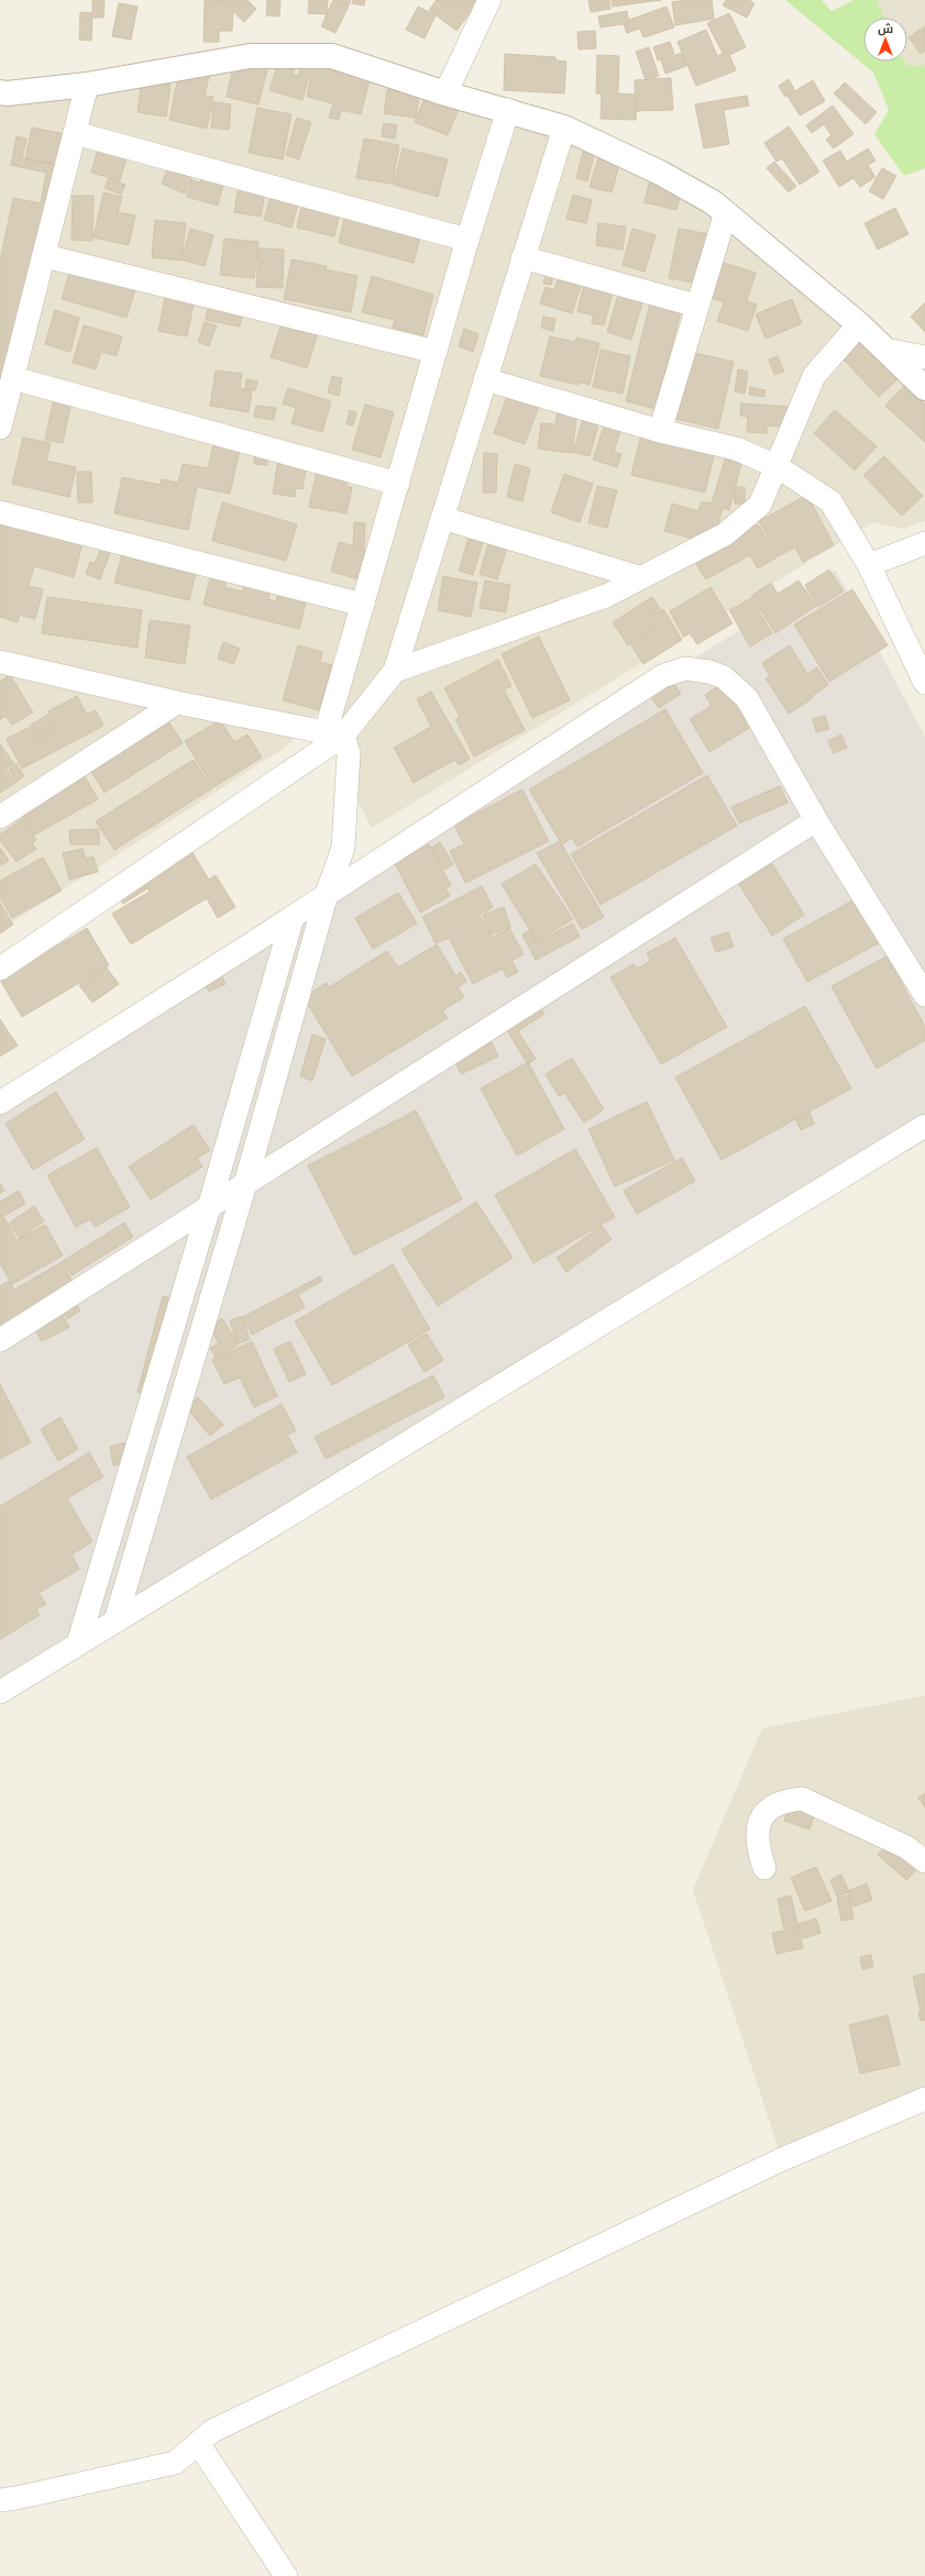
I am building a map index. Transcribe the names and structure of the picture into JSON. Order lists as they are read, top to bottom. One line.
{"north":"top"}
